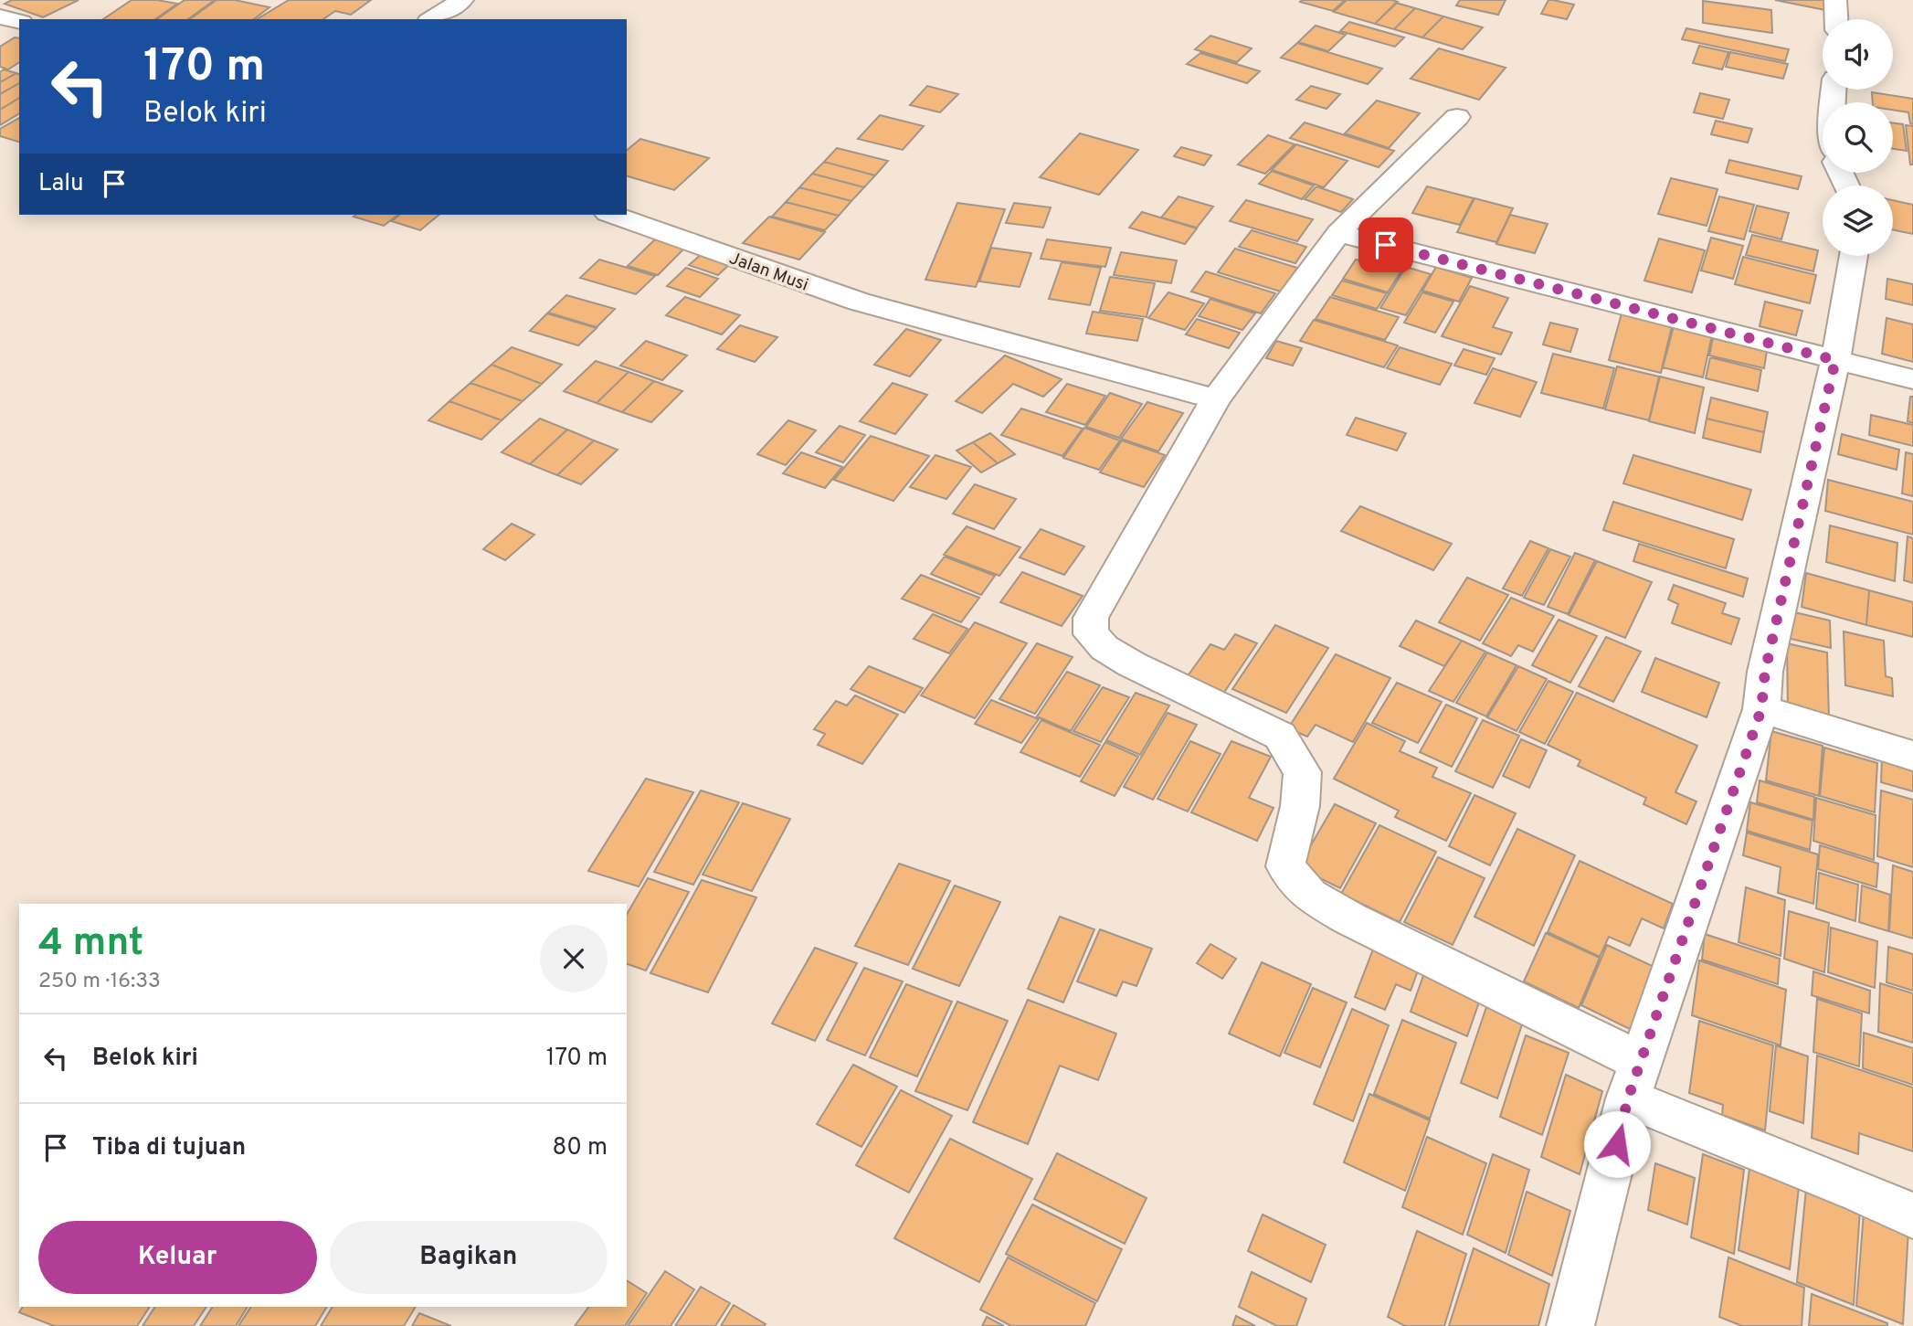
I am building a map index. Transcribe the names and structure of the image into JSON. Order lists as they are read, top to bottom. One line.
{"streets":{"street":["Jalan Musi"]},"page":{"turn":["170 m","Belok kiri"],"then":"Lalu","heading":["4 mnt","250 m · 16:33"],"list":[{"name":"Belok kiri","value":"170 m"},{"name":"Tiba di tujuan","value":"80 m"}],"buttons":["Keluar","Bagikan"]}}
